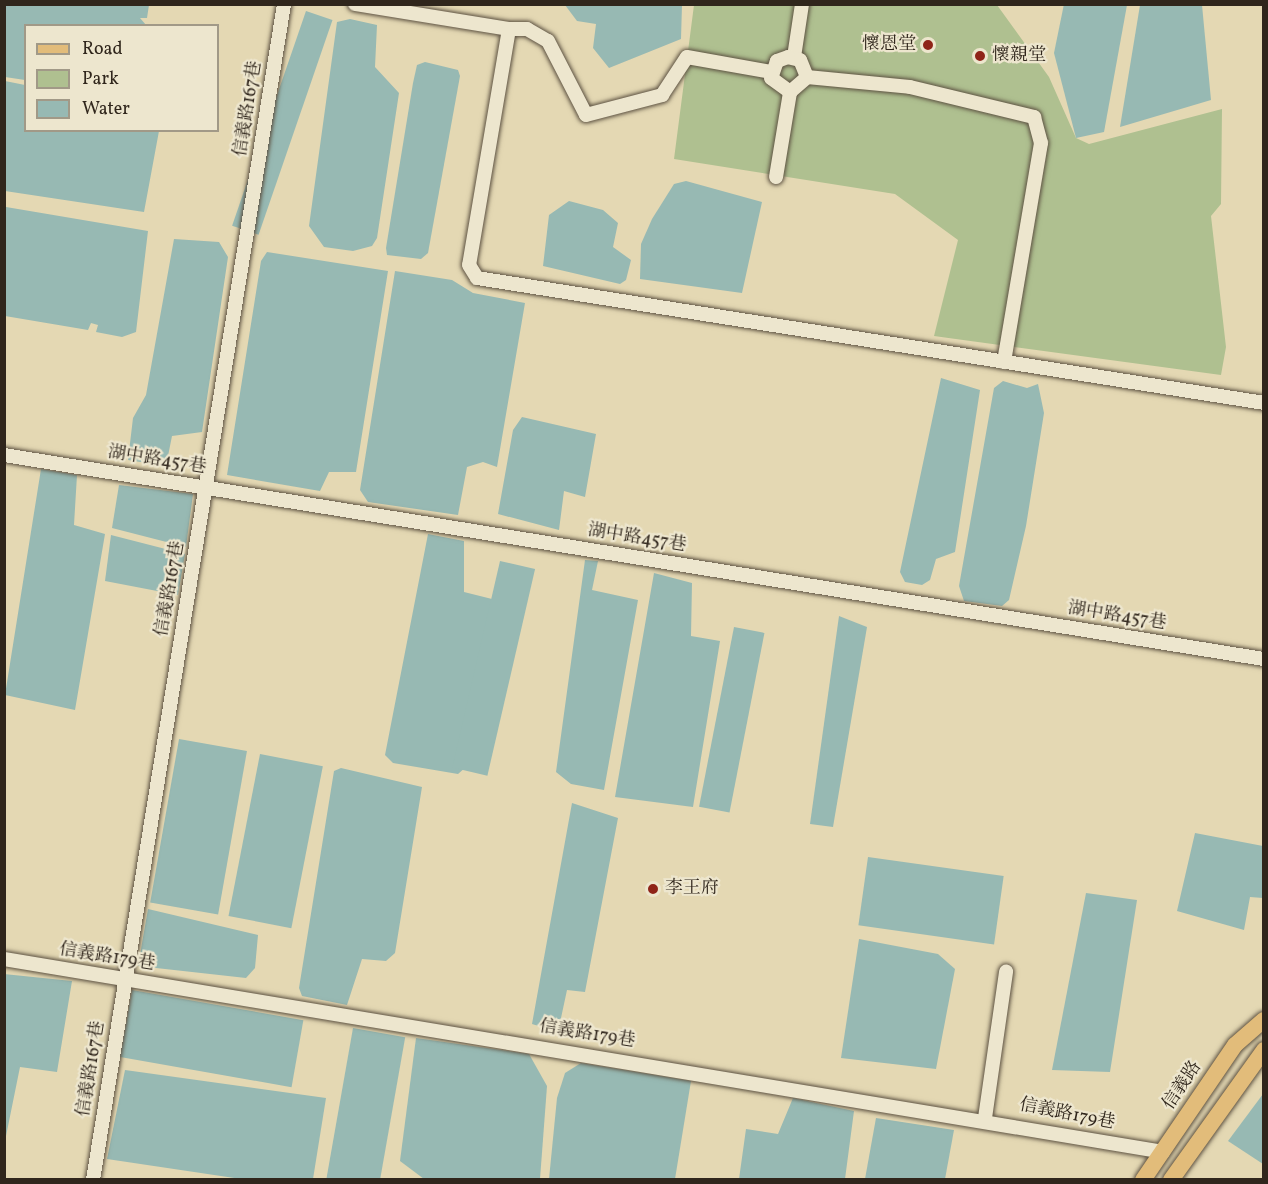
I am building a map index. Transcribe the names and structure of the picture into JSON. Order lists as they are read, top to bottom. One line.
{"streets":{"main road":["信義路"],"street":["信義路167巷","湖中路457巷","信義路179巷"]},"crossings":[["信義路167巷","湖中路457巷"],["信義路167巷","信義路179巷"],["信義路179巷","信義路"]],"places":["懷恩堂","懷親堂","李王府"],"legend":["Road","Park","Water"]}
